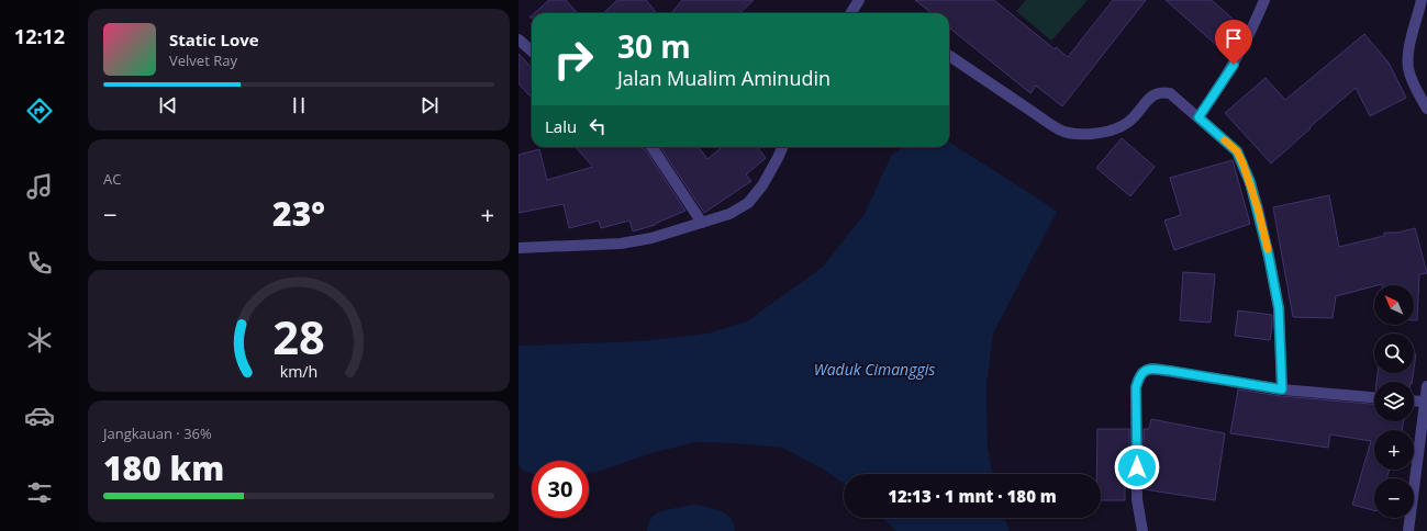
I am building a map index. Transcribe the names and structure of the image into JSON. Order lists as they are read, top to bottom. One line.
{"water":["Waduk Cimanggis"],"north":"top left","page":{"tabs":"12:12","turn":["30 m","Jalan Mualim Aminudin"],"song":["Static Love","Velvet Ray"],"then":"Lalu","tile":["AC",["Jangkauan · 36%","180 km"]],"heat":["−","23°","+"],"map_buttons":["+","−"],"limit":"30","trip":"12:13 · 1 mnt · 180 m","gauge":["28","km/h"]}}
